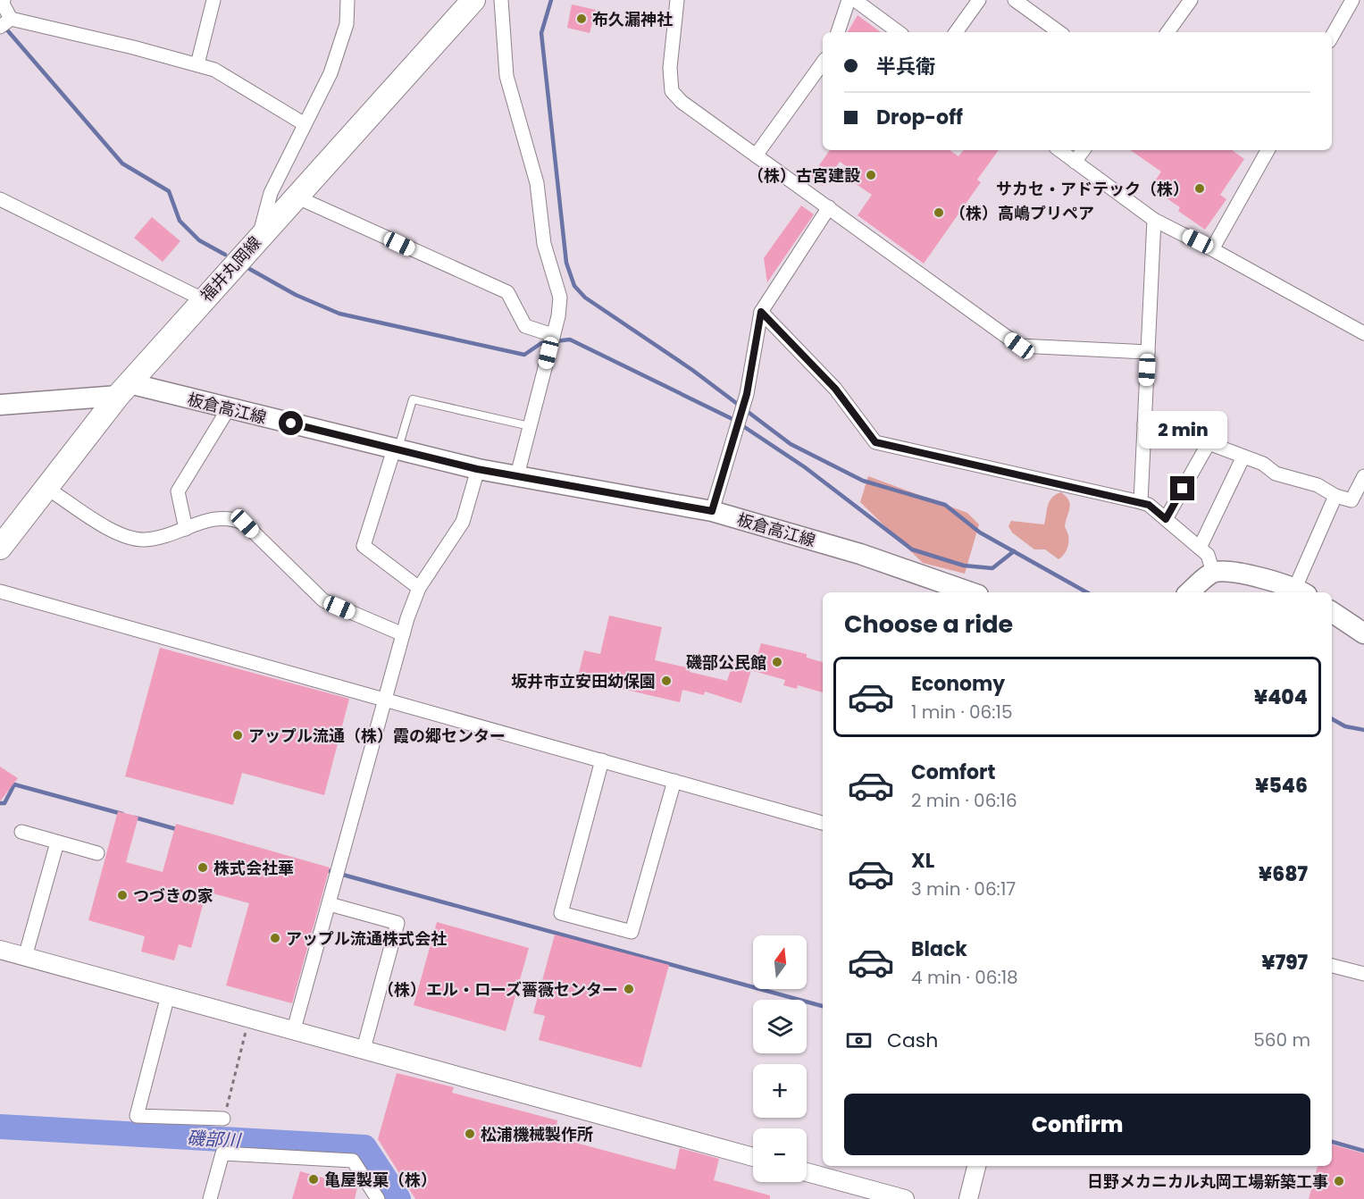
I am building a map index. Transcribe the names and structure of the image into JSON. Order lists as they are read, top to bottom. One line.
{"streets":{"main road":["福井丸岡線","板倉高江線"]},"crossings":[["福井丸岡線","板倉高江線"]],"water":["磯部川"],"places":["布久漏神社","（株）古宮建設","サカセ・アドテック（株）","（株）高嶋プリペア","磯部公民館","坂井市立安田幼保園","アップル流通（株）霞の郷センター","株式会社華","つづきの家","アップル流通株式会社","（株）エル・ローズ薔薇センター","松浦機械製作所","亀屋製菓（株）","日野メカニカル丸岡工場新築工事"],"north":"top","page":{"banner":["半兵衛","Drop-off"],"bubble":"2 min","heading":"Choose a ride","list":[{"name":"Economy","note":"1 min · 06:15","value":"¥404"},{"name":"Comfort","note":"2 min · 06:16","value":"¥546"},{"name":"XL","note":"3 min · 06:17","value":"¥687"},{"name":"Black","note":"4 min · 06:18","value":"¥797"}],"map_buttons":["+","−"],"pay":["Cash","560 m"],"buttons":"Confirm"}}
